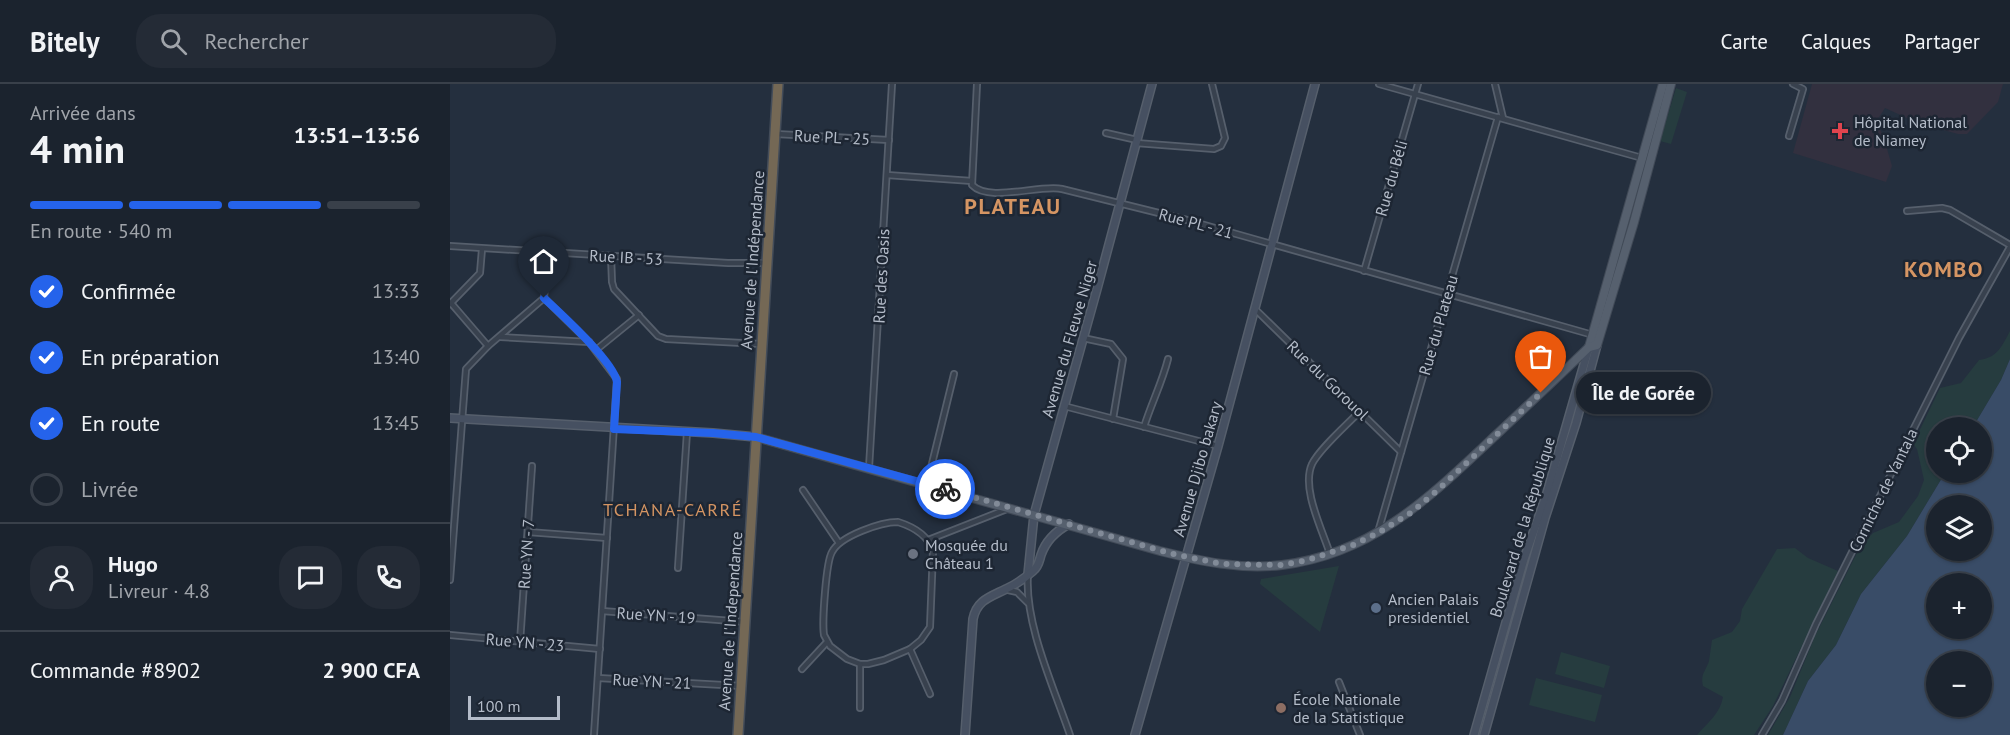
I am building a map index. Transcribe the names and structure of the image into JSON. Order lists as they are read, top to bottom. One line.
{"streets":{"highway":["Avenue de l'Indépendance","Avenue de l'Independance"],"main road":["Boulevard de la République"],"street":["Rue PL - 25","Rue du Béli","Rue PL - 21","Rue IB - 53","Rue des Oasis","Rue du Plateau","Avenue du Fleuve Niger","Rue du Gorouol","Avenue Djibo bakary","Corniche de Yantala","Rue YN - 7","Rue YN - 19","Rue YN - 23","Rue YN - 21"]},"crossings":[["Rue PL - 25","Avenue de l'Indépendance"],["Rue PL - 25","Rue des Oasis"],["Rue du Béli","Rue PL - 21"],["Rue PL - 21","Rue des Oasis"],["Rue PL - 21","Rue du Plateau"],["Rue PL - 21","Avenue du Fleuve Niger"],["Rue PL - 21","Avenue Djibo bakary"],["Rue PL - 21","Boulevard de la République"],["Rue IB - 53","Avenue de l'Indépendance"],["Avenue de l'Indépendance","Avenue de l'Independance"],["Rue du Plateau","Rue du Gorouol"],["Rue du Gorouol","Avenue Djibo bakary"],["Rue YN - 7","Rue YN - 23"],["Rue YN - 19","Avenue de l'Independance"],["Avenue de l'Independance","Rue YN - 21"]],"districts":["PLATEAU","KOMBO","TCHANA-CARRÉ"],"places":{"health":["Hôpital National de Niamey"],"other":["Île de Gorée","Mosquée du Château 1","Ancien Palais presidentiel","École Nationale de la Statistique"]},"scale_bar":"100 m","page":{"header":"Bitely","search":"Rechercher","nav":["Carte","Calques","Partager"],"heading":["4 min","Arrivée dans","13:51–13:56"],"panel":["Hugo","Livreur · 4.8","Commande #8902","2 900 CFA"],"bar":"En route · 540 m","list":[["Confirmée","13:33"],["En préparation","13:40"],["En route","13:45"],"Livrée"],"bubble":"Île de Gorée","map_buttons":["+","−"],"scale":"100 m"}}
